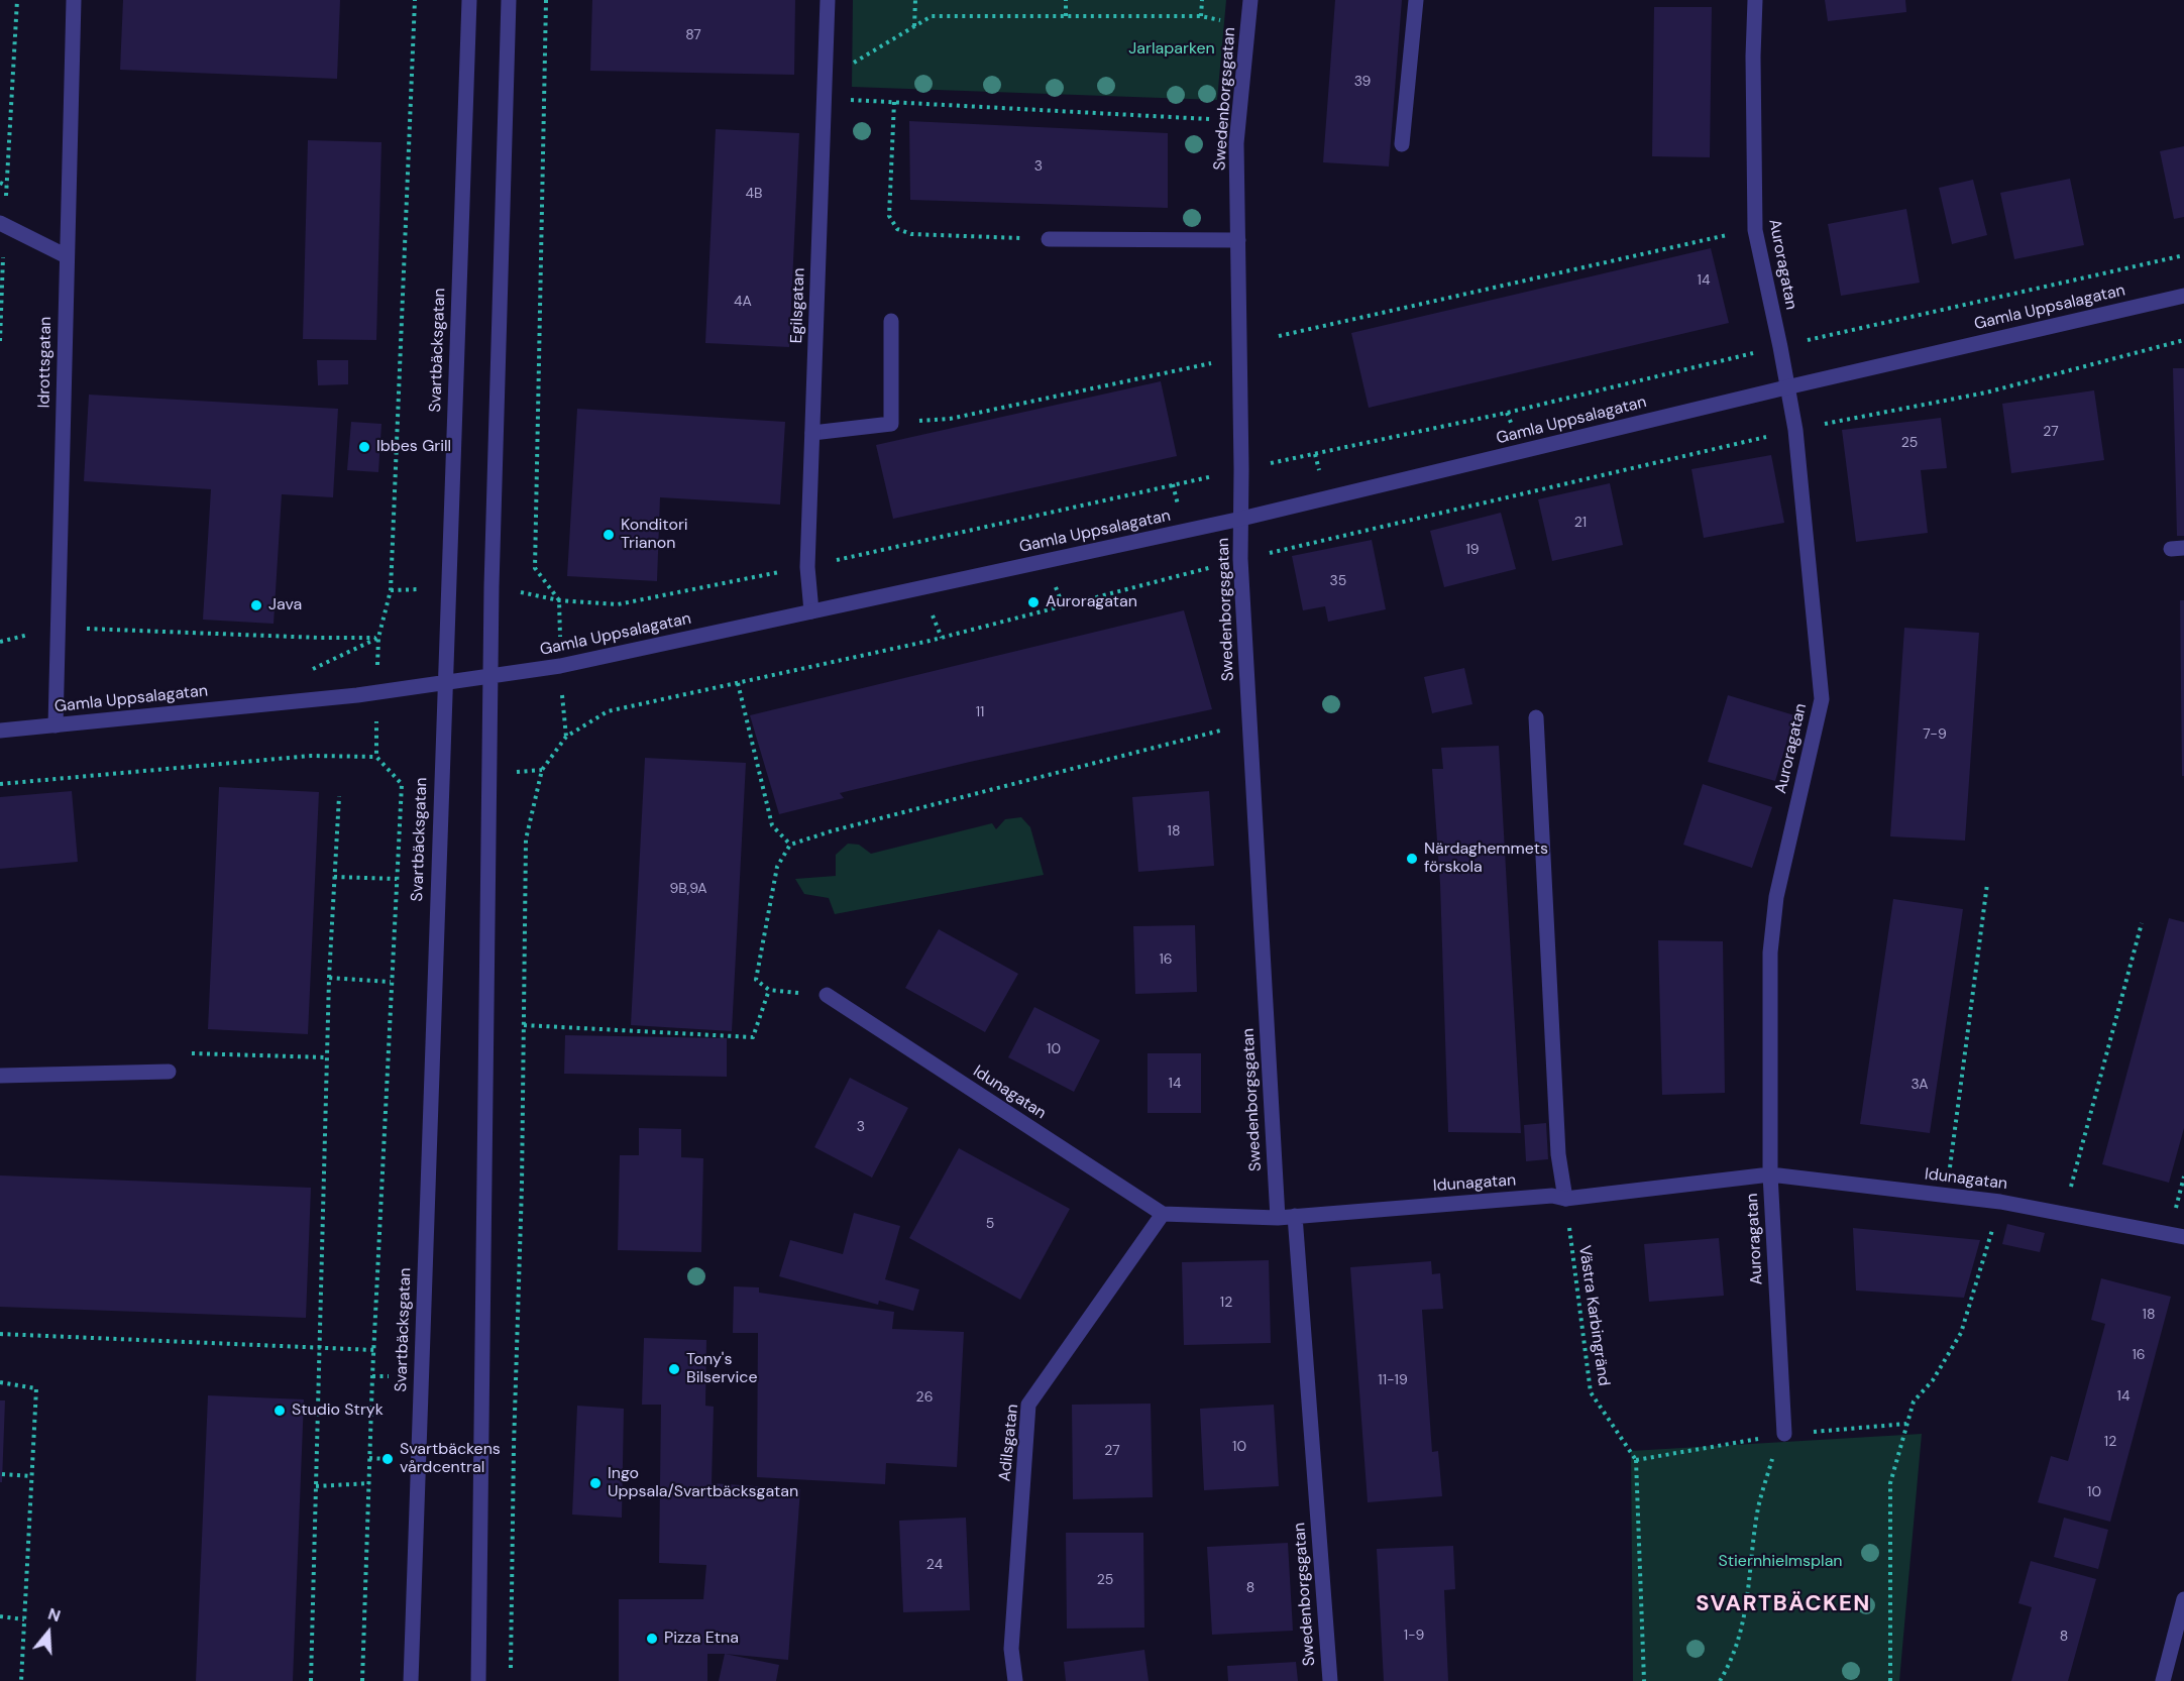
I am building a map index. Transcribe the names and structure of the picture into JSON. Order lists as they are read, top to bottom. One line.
{"streets":{"street":["Swedenborgsgatan","Auroragatan","Egilsgatan","Gamla Uppsalagatan","Svartbäcksgatan","Idrottsgatan","Idunagatan","Adilsgatan"],"path":["Västra Karbingränd"]},"crossings":[["Swedenborgsgatan","Gamla Uppsalagatan"],["Swedenborgsgatan","Idunagatan"],["Auroragatan","Gamla Uppsalagatan"],["Auroragatan","Idunagatan"],["Egilsgatan","Gamla Uppsalagatan"],["Gamla Uppsalagatan","Svartbäcksgatan"],["Gamla Uppsalagatan","Idrottsgatan"],["Idunagatan","Västra Karbingränd"],["Idunagatan","Adilsgatan"]],"districts":["SVARTBÄCKEN"],"parks":["Jarlaparken","Stiernhielmsplan"],"places":["Ibbes Grill","Konditori Trianon","Auroragatan","Java","Närdaghemmets förskola","Tony's Bilservice","Studio Stryk","Svartbäckens vårdcentral","Ingo Uppsala/Svartbäcksgatan","Pizza Etna"],"house_numbers":["87","39","3","4B","14","4A","27","25","21","19","35","11","7-9","18","9B,9A","16","10","14","3A","3","5","12","18","16","11-19","14","26","12","10","27","10","24","25","8","1-9","8"],"north":"top"}
